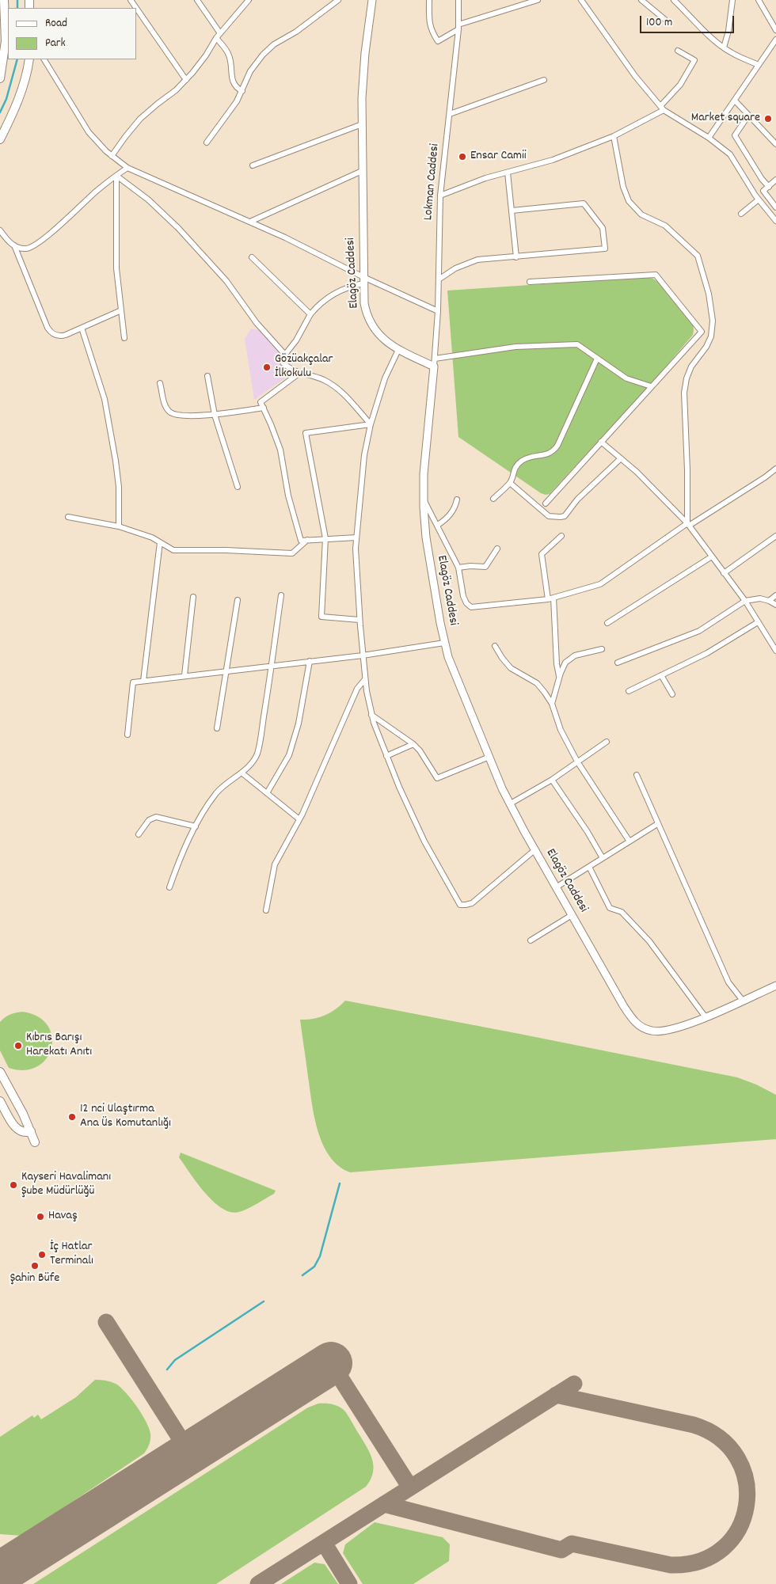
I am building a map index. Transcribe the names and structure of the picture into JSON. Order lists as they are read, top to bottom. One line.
{"streets":{"street":["Lokman Caddesi","Elagöz Caddesi"]},"crossings":[["Lokman Caddesi","Elagöz Caddesi"]],"places":["Market square","Ensar Camii","Gözüakçalar İlkokulu","Kıbrıs Barışı Harekatı Anıtı","12 nci Ulaştırma Ana Üs Komutanlığı","Kayseri Havalimanı Şube Müdürlüğü","Havaş","İç Hatlar Terminalı","Şahin Büfe"],"legend":["Road","Park"],"scale_bar":"100 m"}
